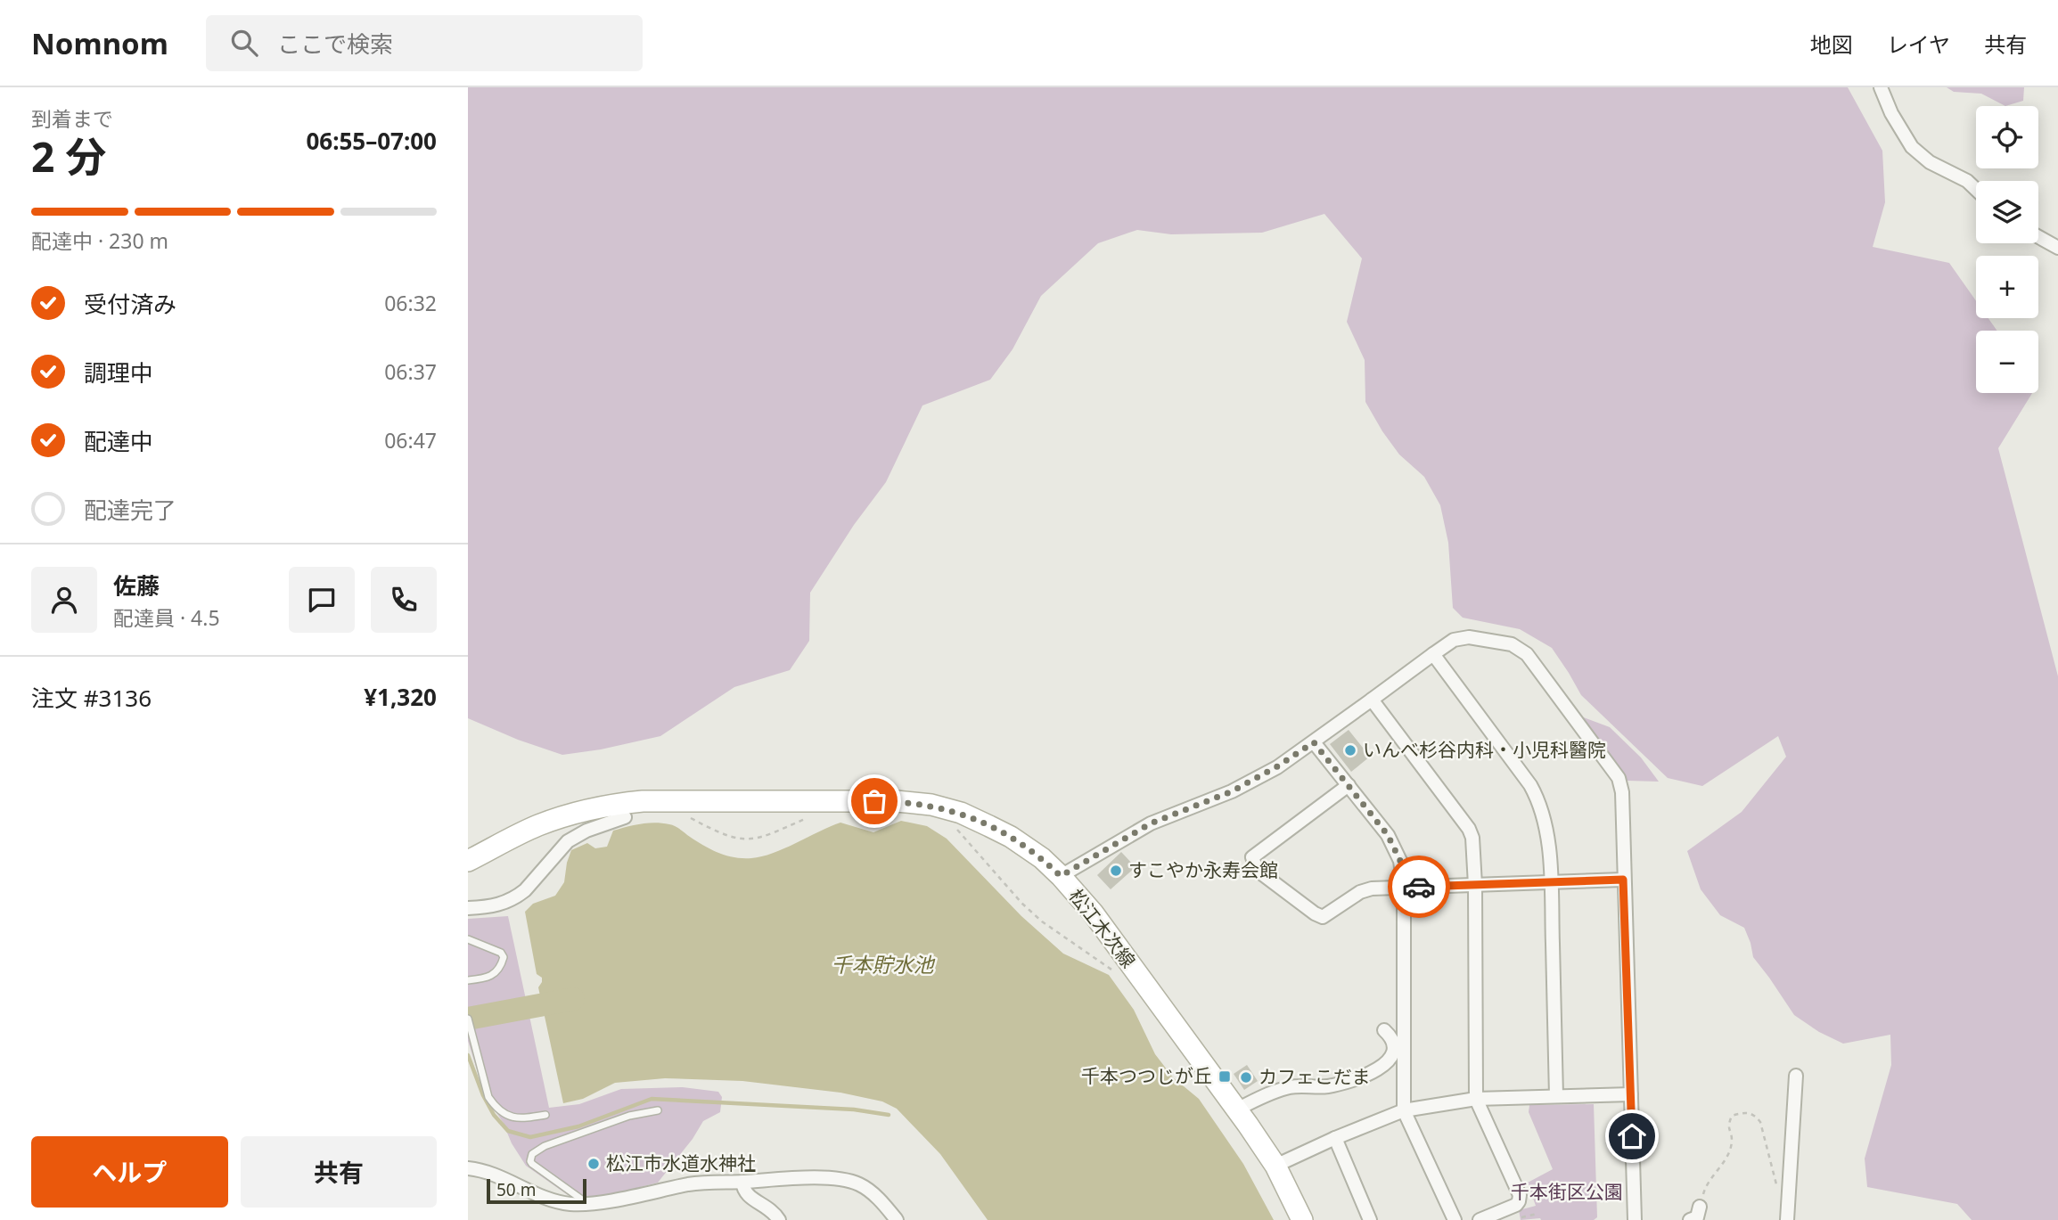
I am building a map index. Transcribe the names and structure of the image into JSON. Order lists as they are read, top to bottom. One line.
{"streets":{"main road":["松江木次線"]},"water":["千本貯水池"],"parks":["千本街区公園"],"places":{"other":["いんべ杉谷内科・小児科醫院","すこやか永寿会館","カフェこだま","松江市水道水神社"],"transit":["千本つつじが丘"]},"scale_bar":"50 m","page":{"header":"Nomnom","search":"ここで検索","nav":["地図","レイヤ","共有"],"heading":["2 分","到着まで","06:55–07:00"],"panel":["佐藤","配達員 · 4.5","注文 #3136","¥1,320"],"map_buttons":["+","−"],"bar":"配達中 · 230 m","list":[["受付済み","06:32"],["調理中","06:37"],["配達中","06:47"],"配達完了"],"buttons":["ヘルプ","共有"],"scale":"50 m"}}
